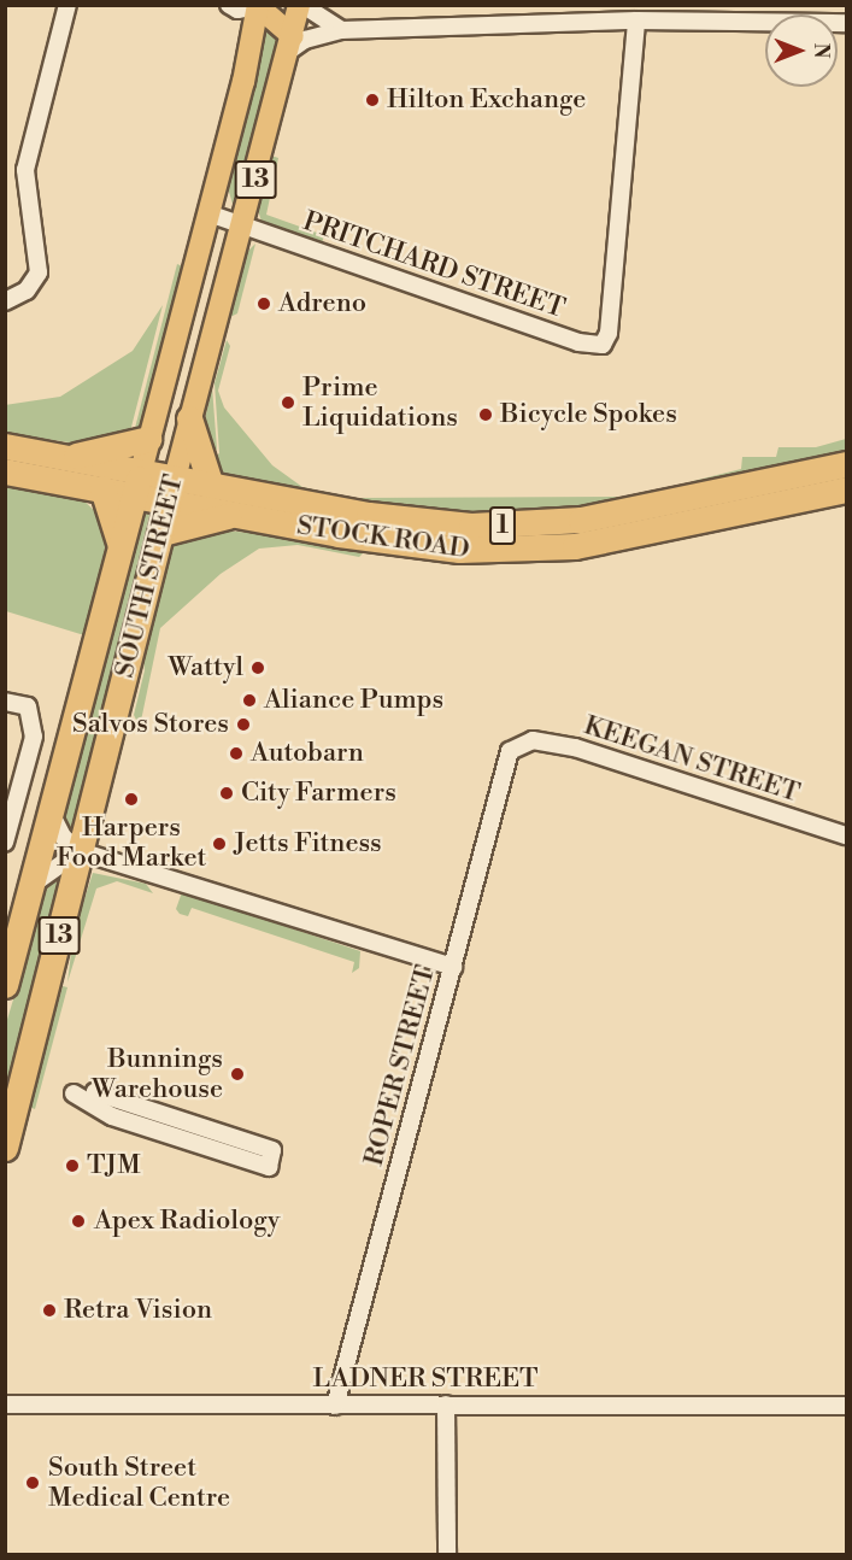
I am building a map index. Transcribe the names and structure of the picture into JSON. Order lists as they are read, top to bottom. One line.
{"streets":{"highway":["13","1","STOCK ROAD","SOUTH STREET"],"street":["PRITCHARD STREET","KEEGAN STREET","ROPER STREET","LADNER STREET"]},"crossings":[["PRITCHARD STREET","SOUTH STREET"],["STOCK ROAD","SOUTH STREET"],["KEEGAN STREET","ROPER STREET"],["ROPER STREET","LADNER STREET"]],"places":["Hilton Exchange","Adreno","Prime Liquidations","Bicycle Spokes","Wattyl","Aliance Pumps","Salvos Stores","Autobarn","City Farmers","Harpers Food Market","Jetts Fitness","Bunnings Warehouse","TJM","Apex Radiology","Retra Vision","South Street Medical Centre"],"north":"right"}
